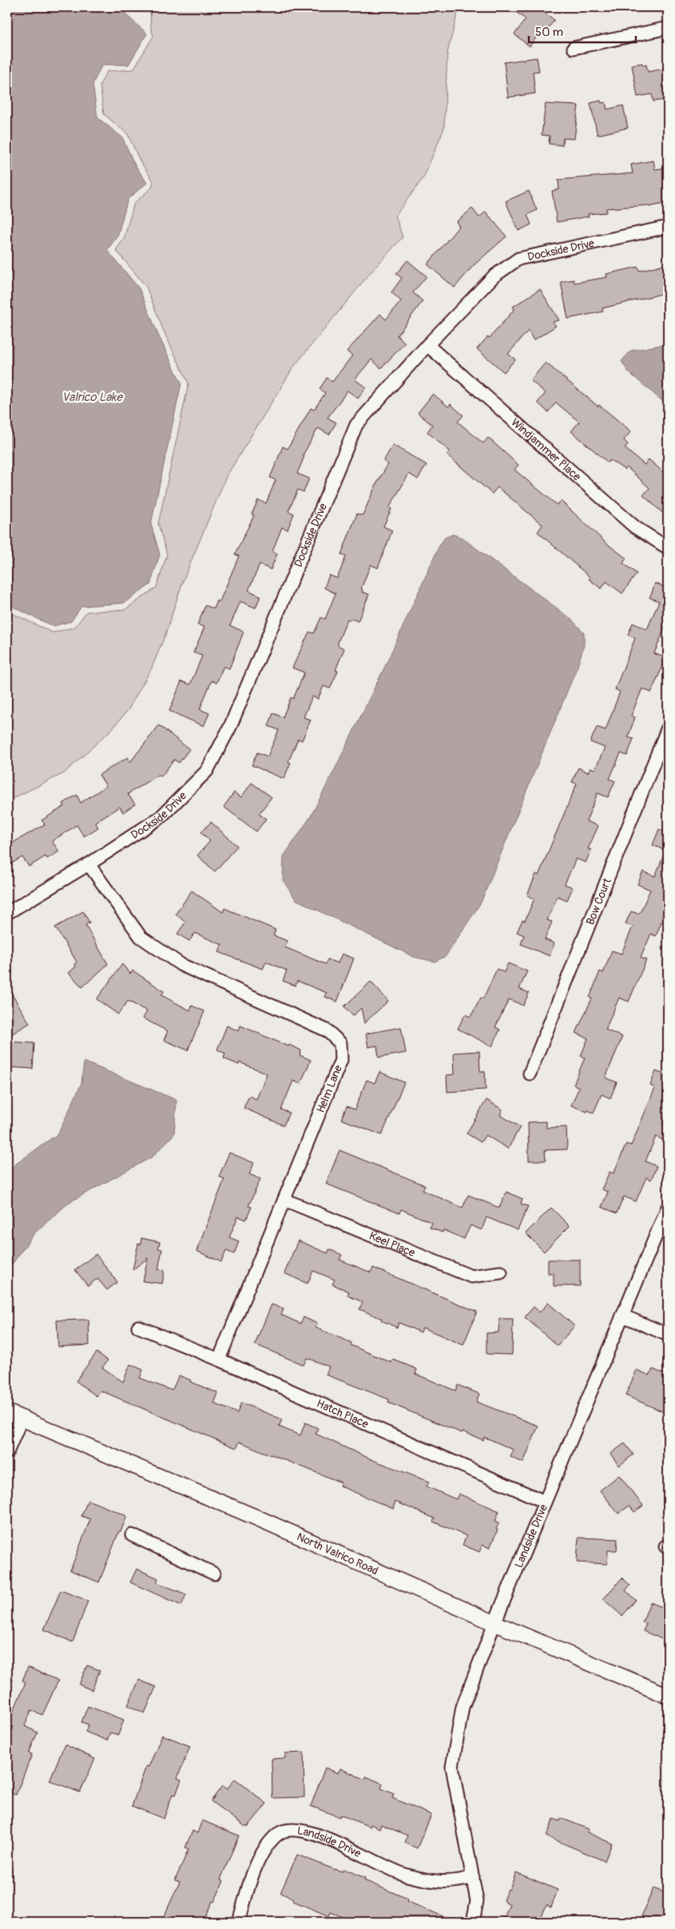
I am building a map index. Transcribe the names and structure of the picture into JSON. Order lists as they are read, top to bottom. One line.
{"streets":{"street":["Dockside Drive","Windjammer Place","Bow Court","Helm Lane","Keel Place","Hatch Place","Landside Drive","North Valrico Road"]},"crossings":[["Dockside Drive","Windjammer Place"],["Dockside Drive","Helm Lane"],["Helm Lane","Keel Place"],["Helm Lane","Hatch Place"],["Hatch Place","Landside Drive"],["Landside Drive","North Valrico Road"]],"water":["Valrico Lake"],"scale_bar":"50 m"}
